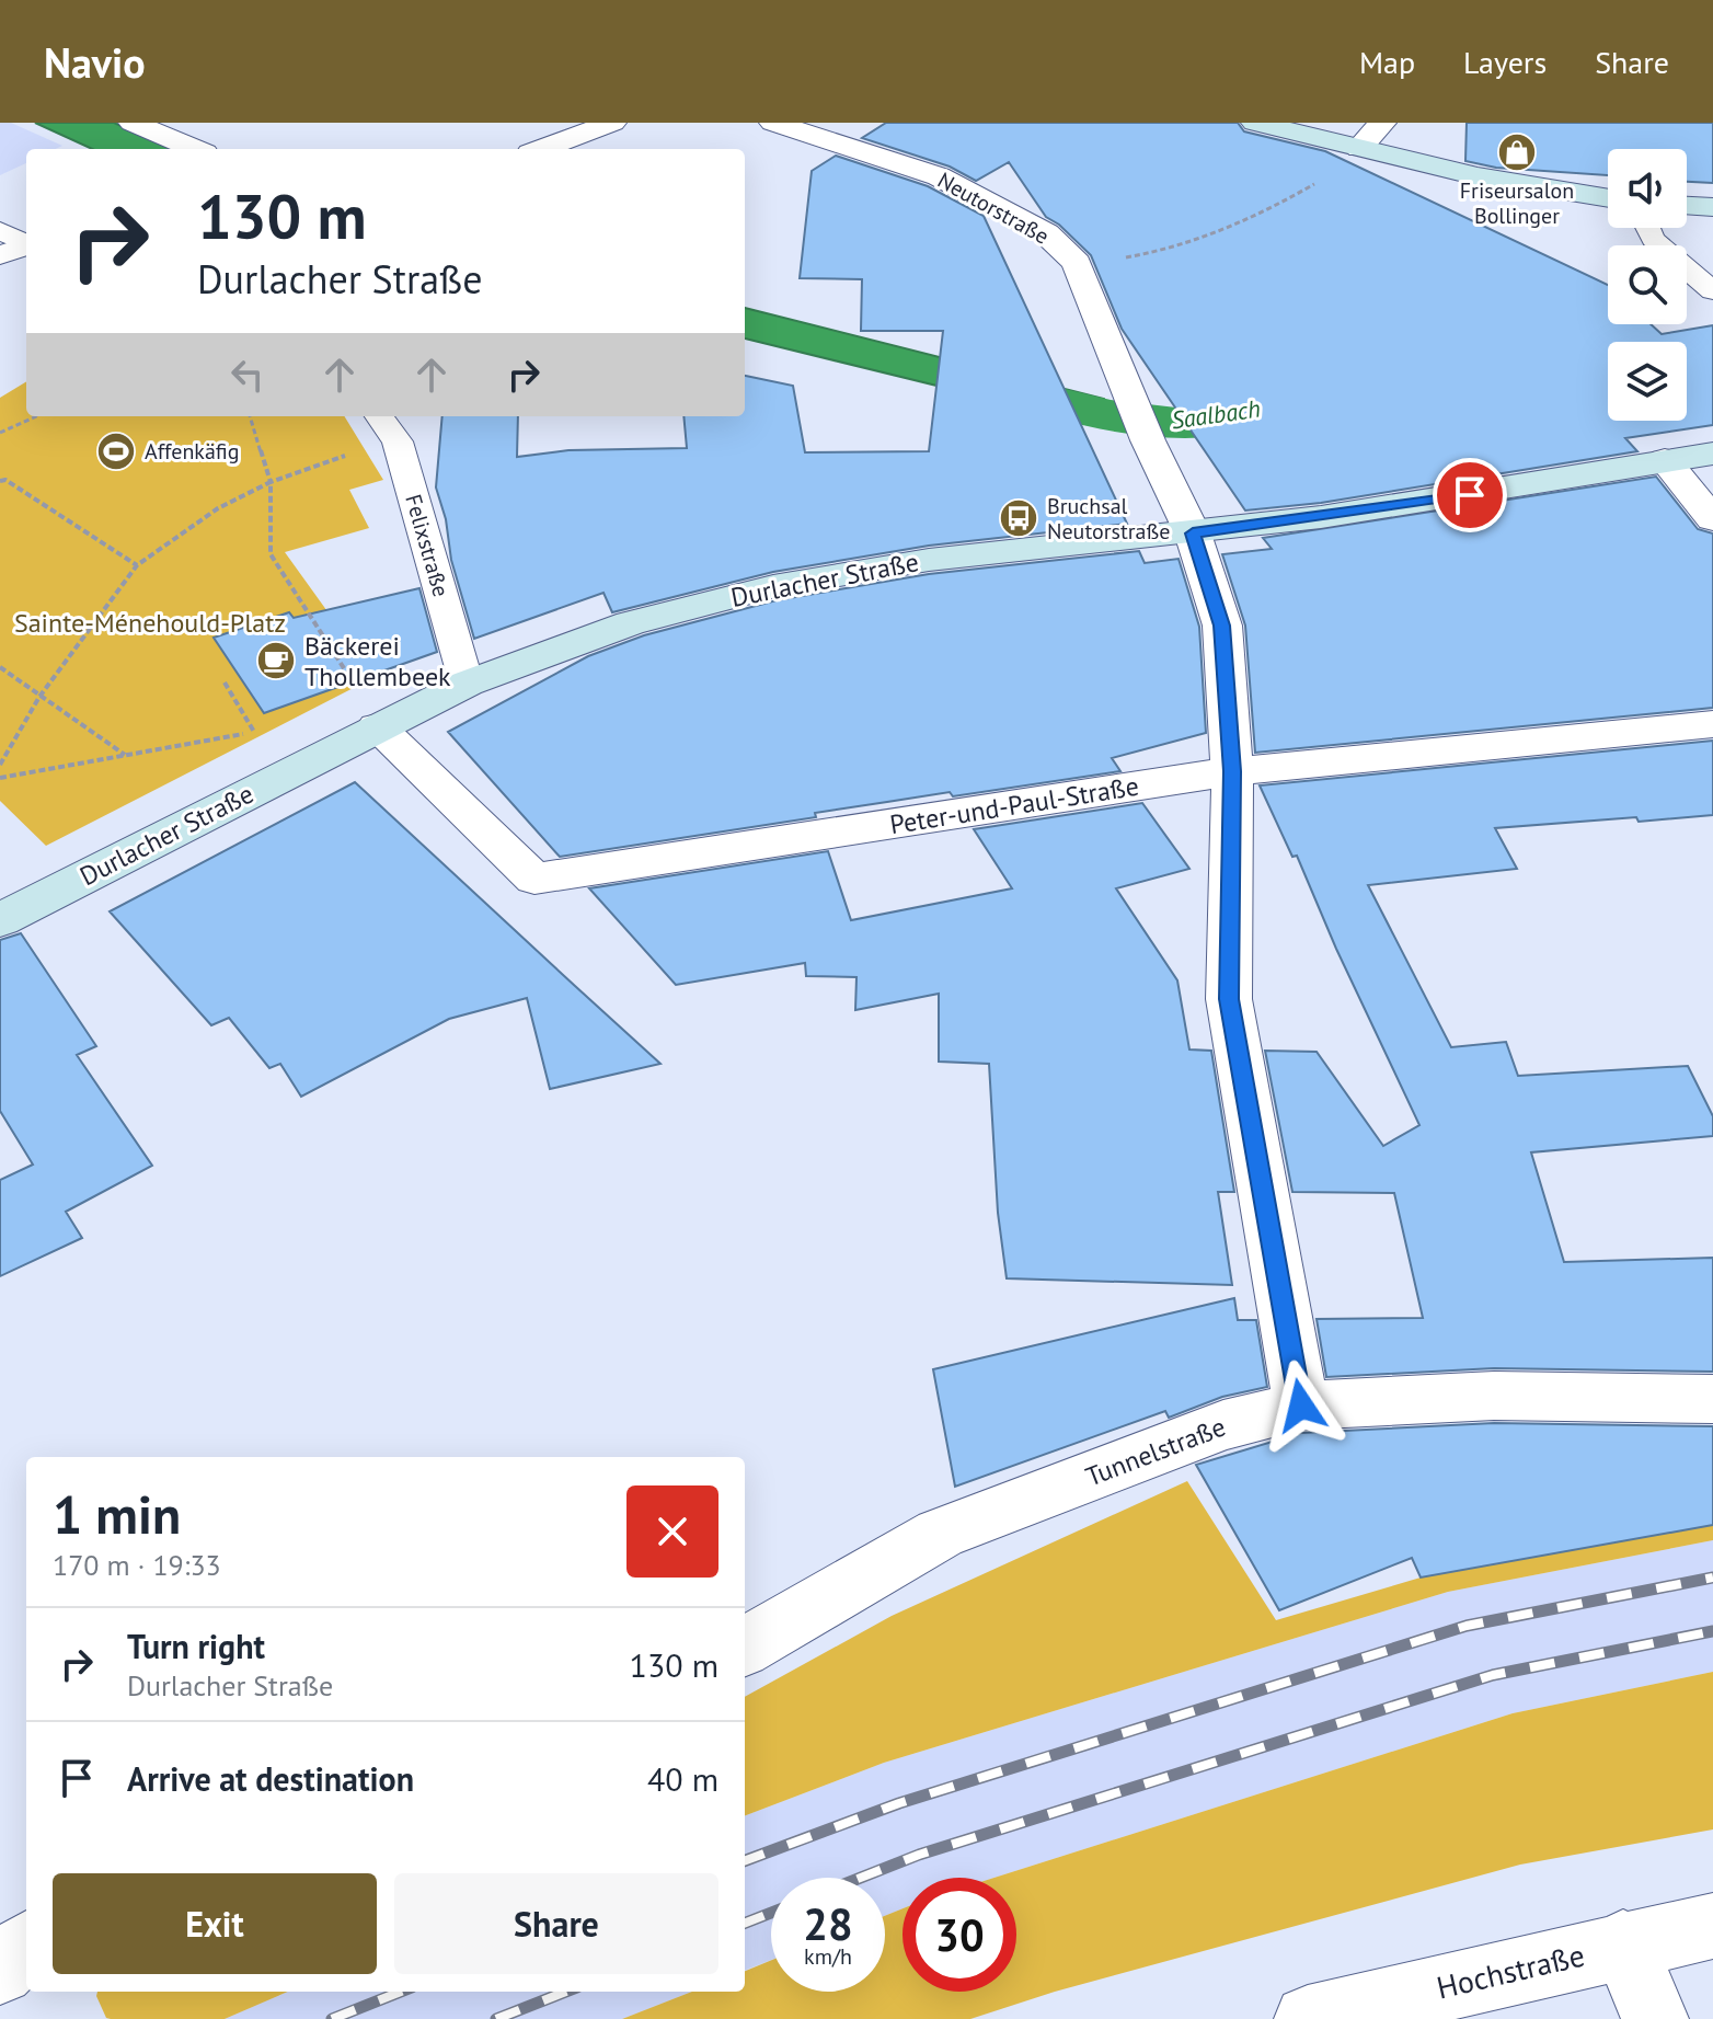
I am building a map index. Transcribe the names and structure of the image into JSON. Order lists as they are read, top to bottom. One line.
{"streets":{"main road":["Durlacher Straße"],"street":["Neutorstraße","Peter-und-Paul-Straße","Tunnelstraße","Hochstraße"],"lane":["Felixstraße"]},"crossings":[["Neutorstraße","Durlacher Straße"],["Neutorstraße","Peter-und-Paul-Straße"],["Neutorstraße","Tunnelstraße"],["Felixstraße","Durlacher Straße"],["Durlacher Straße","Peter-und-Paul-Straße"]],"water":["Saalbach"],"parks":["Sainte-Ménehould-Platz"],"places":{"shop":["Friseursalon Bollinger"],"sports":["Affenkäfig"],"bus stop":["Bruchsal Neutorstraße"],"cafe":["Bäckerei Thollembeek"]},"page":{"header":"Navio","nav":["Map","Layers","Share"],"turn":["130 m","Durlacher Straße"],"heading":["1 min","170 m · 19:33"],"list":[{"name":"Turn right","note":"Durlacher Straße","value":"130 m"},{"name":"Arrive at destination","value":"40 m"}],"buttons":["Exit","Share"],"speed":"28 km/h","limit":"30"}}
